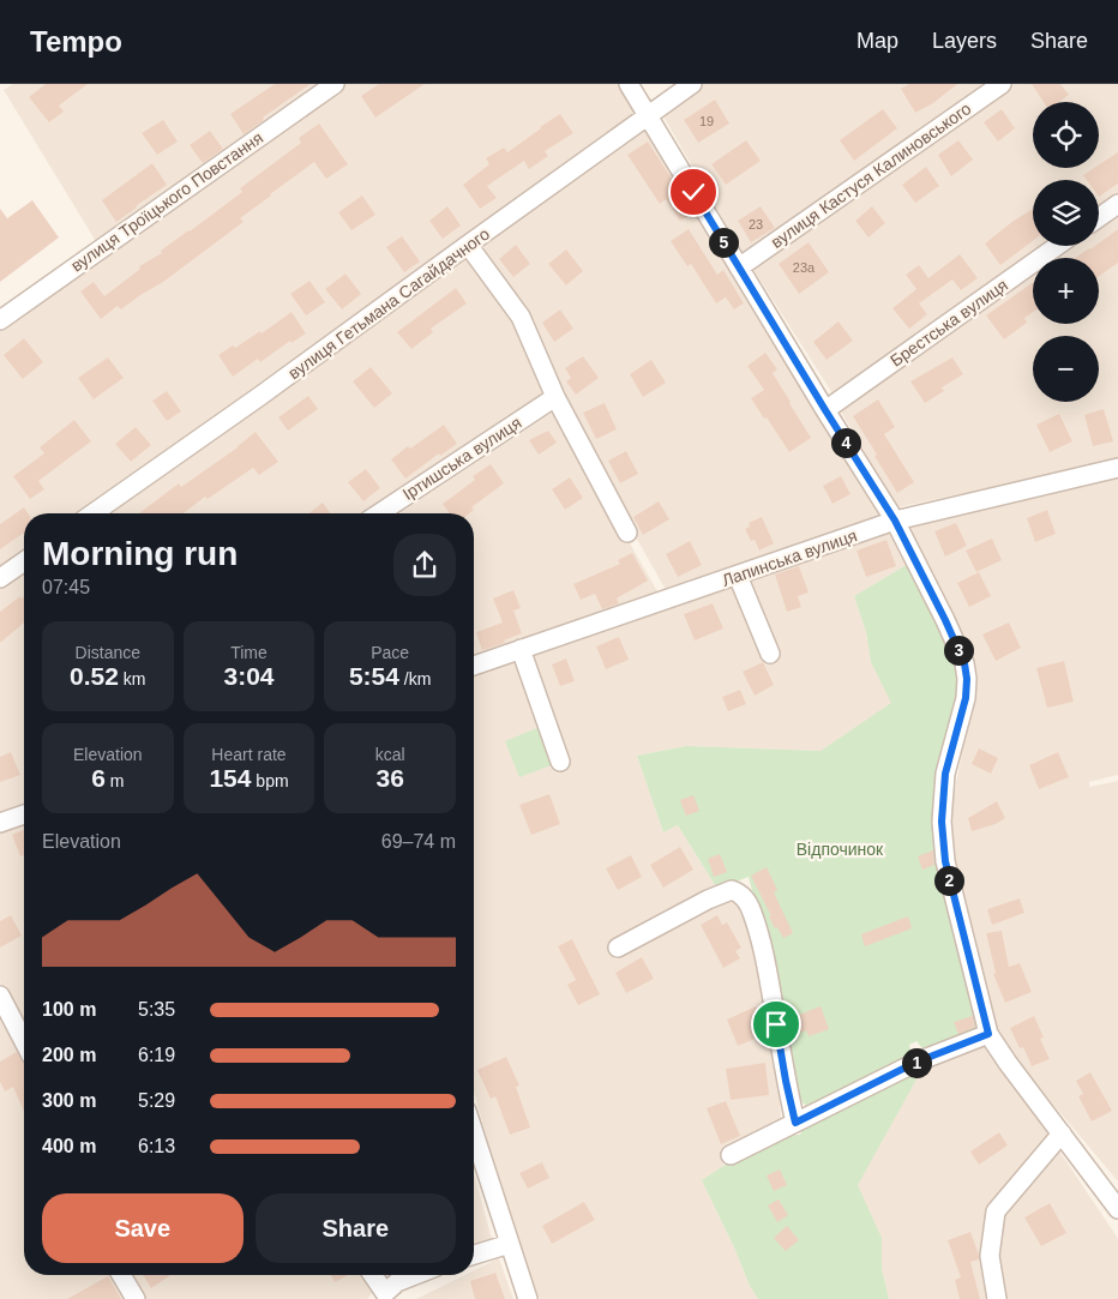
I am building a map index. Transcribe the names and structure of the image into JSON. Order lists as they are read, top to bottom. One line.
{"streets":{"street":["вулиця Кастуся Калиновського","вулиця Троїцького Повстання","вулиця Гетьмана Сагайдачного","Брестська вулиця","Іртишська вулиця","Лапинська вулиця"]},"parks":["Відпочинок"],"house_numbers":["19","23","23а"],"page":{"header":"Tempo","nav":["Map","Layers","Share"],"map_buttons":["+","−"],"pins":["5","4","3","2","1"],"heading":["Morning run","07:45"],"stats":[["Distance","0.52 km"],["Time","3:04"],["Pace","5:54 /km"],["Elevation","6 m"],["Heart rate","154 bpm"],["kcal","36"]],"chart":["Elevation","69–74 m"],"list":[{"name":"100 m","note":"5:35"},{"name":"200 m","note":"6:19"},{"name":"300 m","note":"5:29"},{"name":"400 m","note":"6:13"}],"buttons":["Save","Share"]}}
